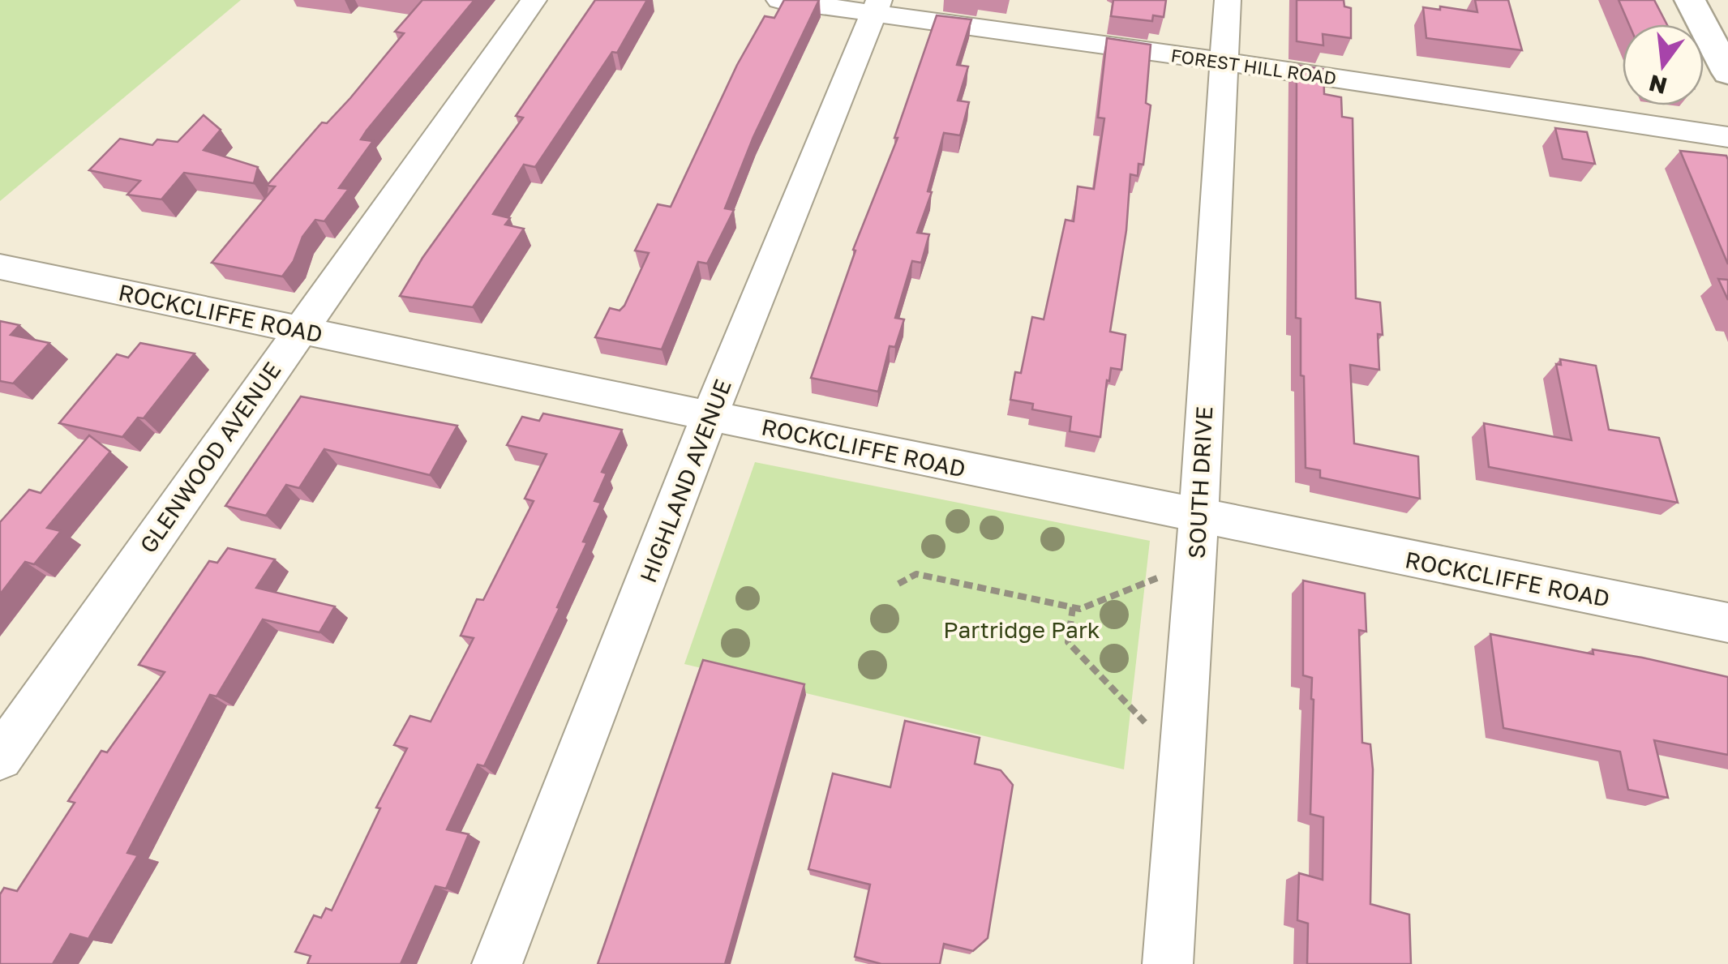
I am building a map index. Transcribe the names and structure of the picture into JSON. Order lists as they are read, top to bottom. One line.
{"streets":{"street":["FOREST HILL ROAD","ROCKCLIFFE ROAD","GLENWOOD AVENUE","HIGHLAND AVENUE","SOUTH DRIVE"]},"crossings":[["FOREST HILL ROAD","HIGHLAND AVENUE"],["FOREST HILL ROAD","SOUTH DRIVE"],["ROCKCLIFFE ROAD","GLENWOOD AVENUE"],["ROCKCLIFFE ROAD","HIGHLAND AVENUE"],["ROCKCLIFFE ROAD","SOUTH DRIVE"]],"parks":["Partridge Park"],"north":"bottom"}
